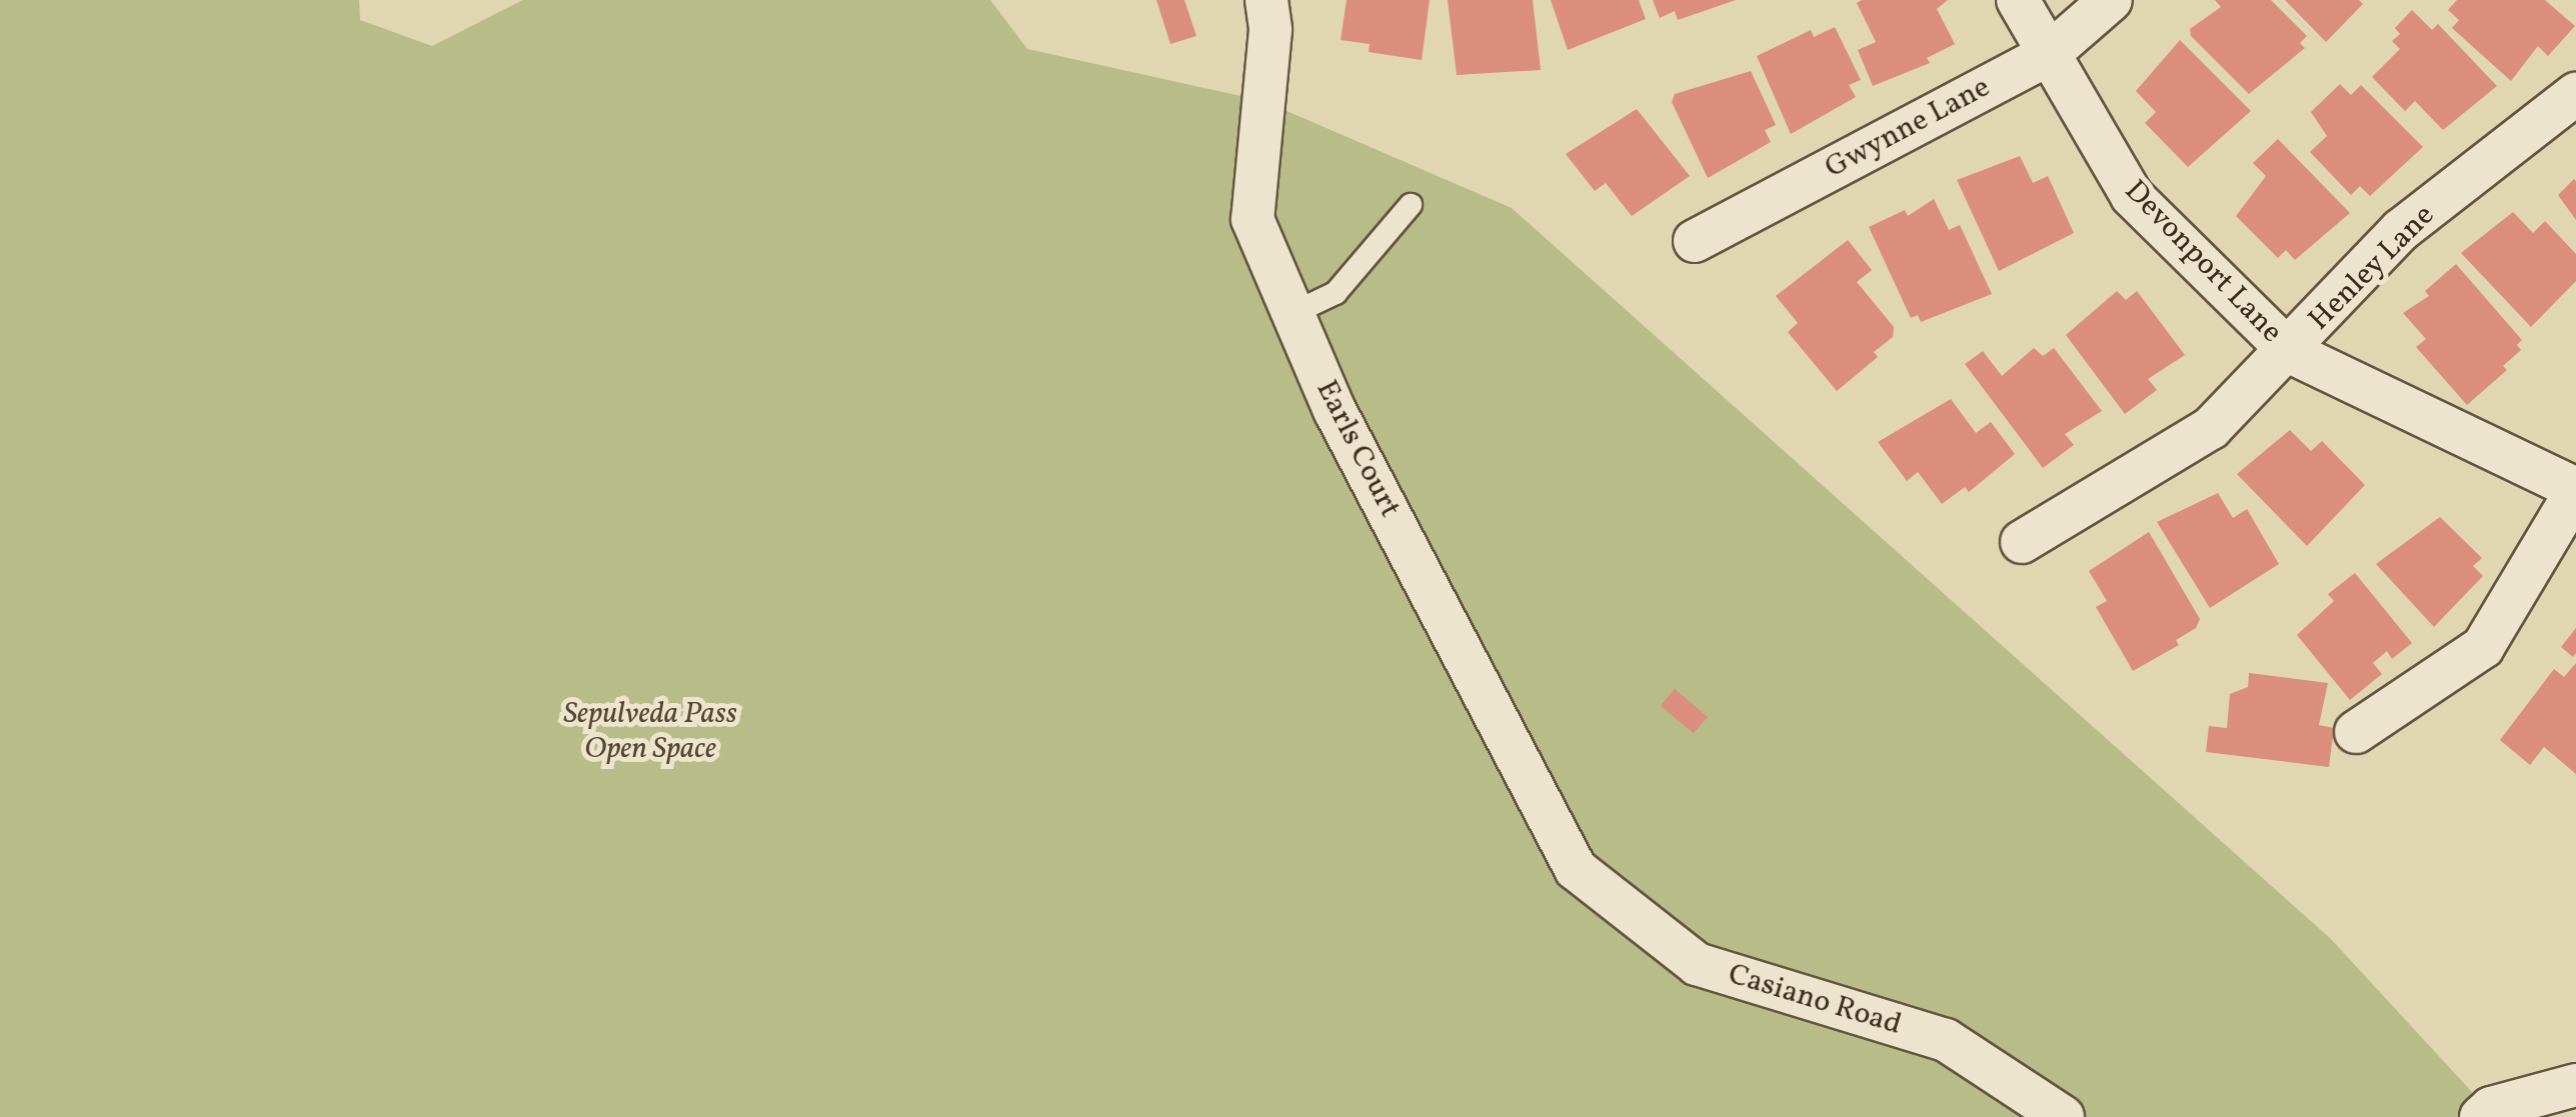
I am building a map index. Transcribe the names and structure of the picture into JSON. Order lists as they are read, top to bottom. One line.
{"streets":{"street":["Gwynne Lane","Devonport Lane","Henley Lane","Earls Court","Casiano Road"]},"crossings":[["Gwynne Lane","Devonport Lane"],["Devonport Lane","Henley Lane"],["Earls Court","Casiano Road"]],"parks":["Sepulveda Pass Open Space"]}
